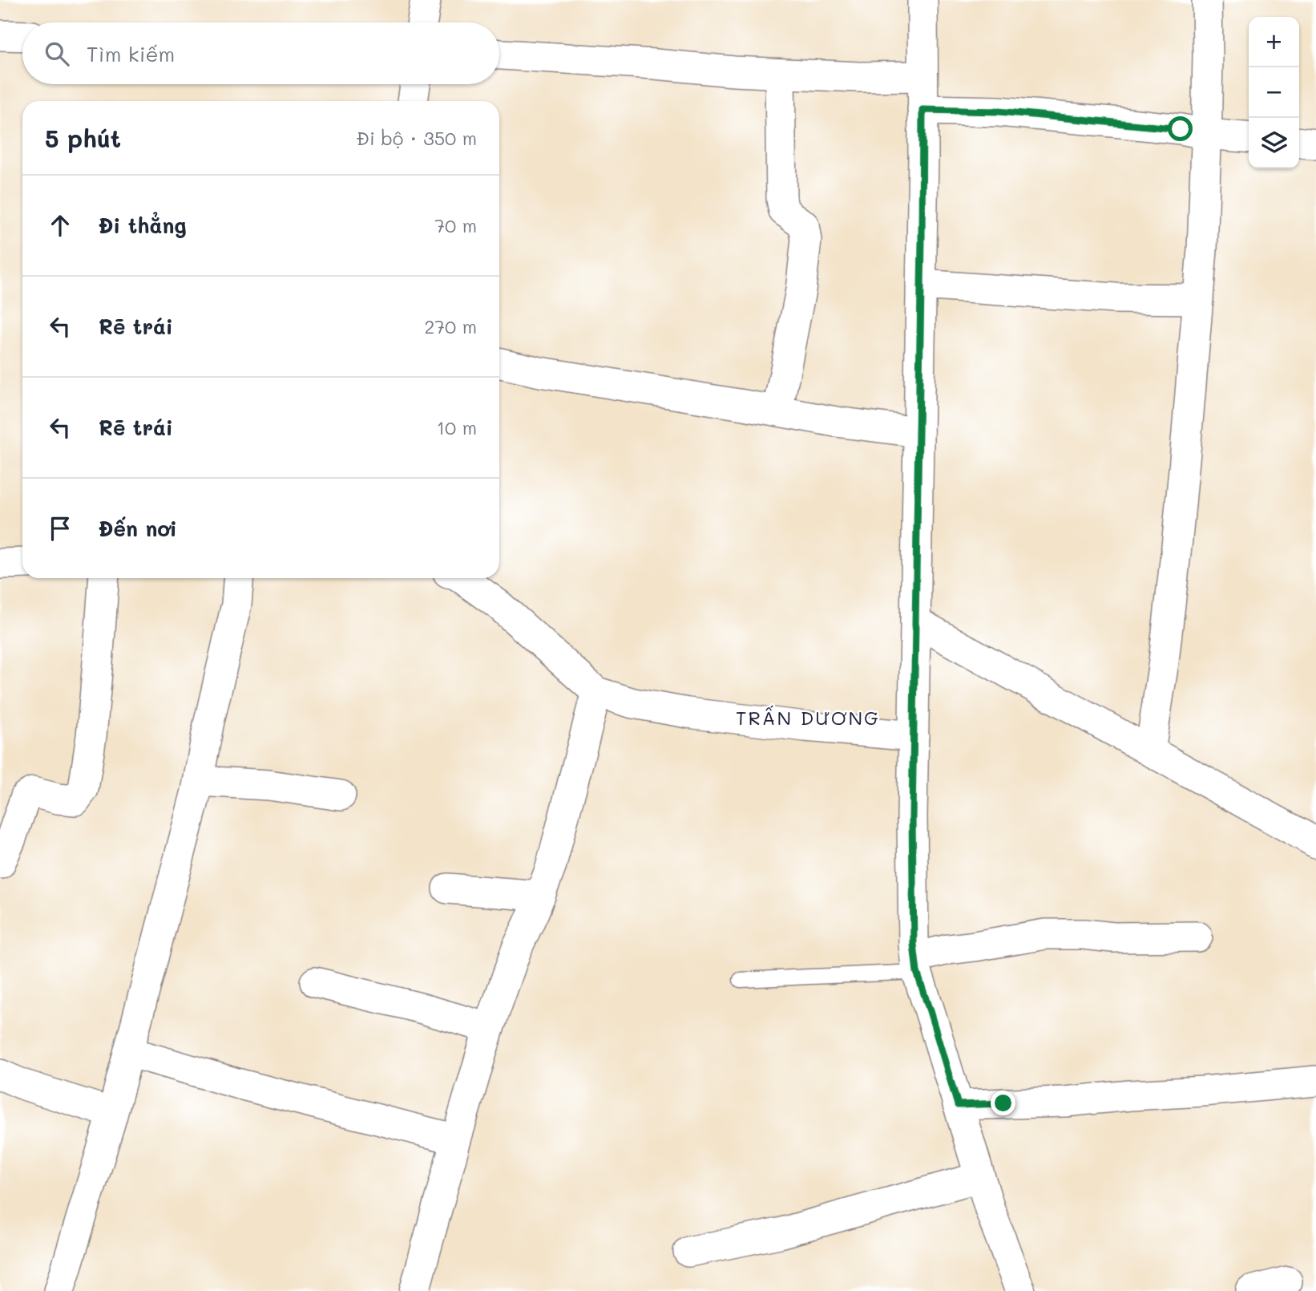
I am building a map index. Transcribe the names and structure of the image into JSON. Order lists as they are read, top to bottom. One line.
{"districts":["TRẤN DƯƠNG"],"page":{"map_buttons":["+","−"],"search":"Tìm kiếm","heading":["5 phút","Đi bộ · 350 m"],"list":[["Đi thẳng","70 m"],["Rẽ trái","270 m"],["Rẽ trái","10 m"],"Đến nơi"]}}
